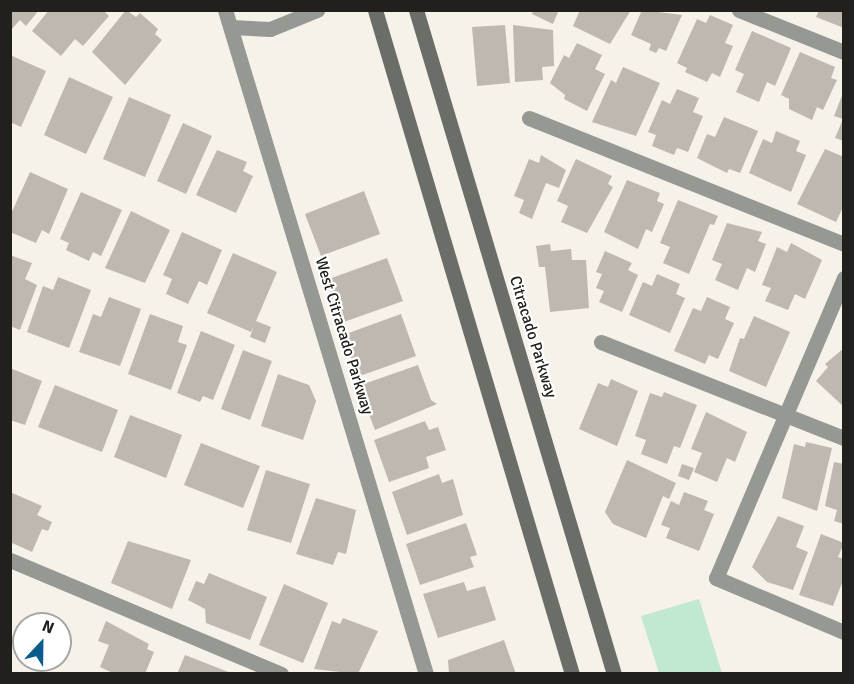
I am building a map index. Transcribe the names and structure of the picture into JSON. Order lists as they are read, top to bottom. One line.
{"streets":{"main road":["Citracado Parkway"],"street":["West Citracado Parkway"]},"north":"top"}
